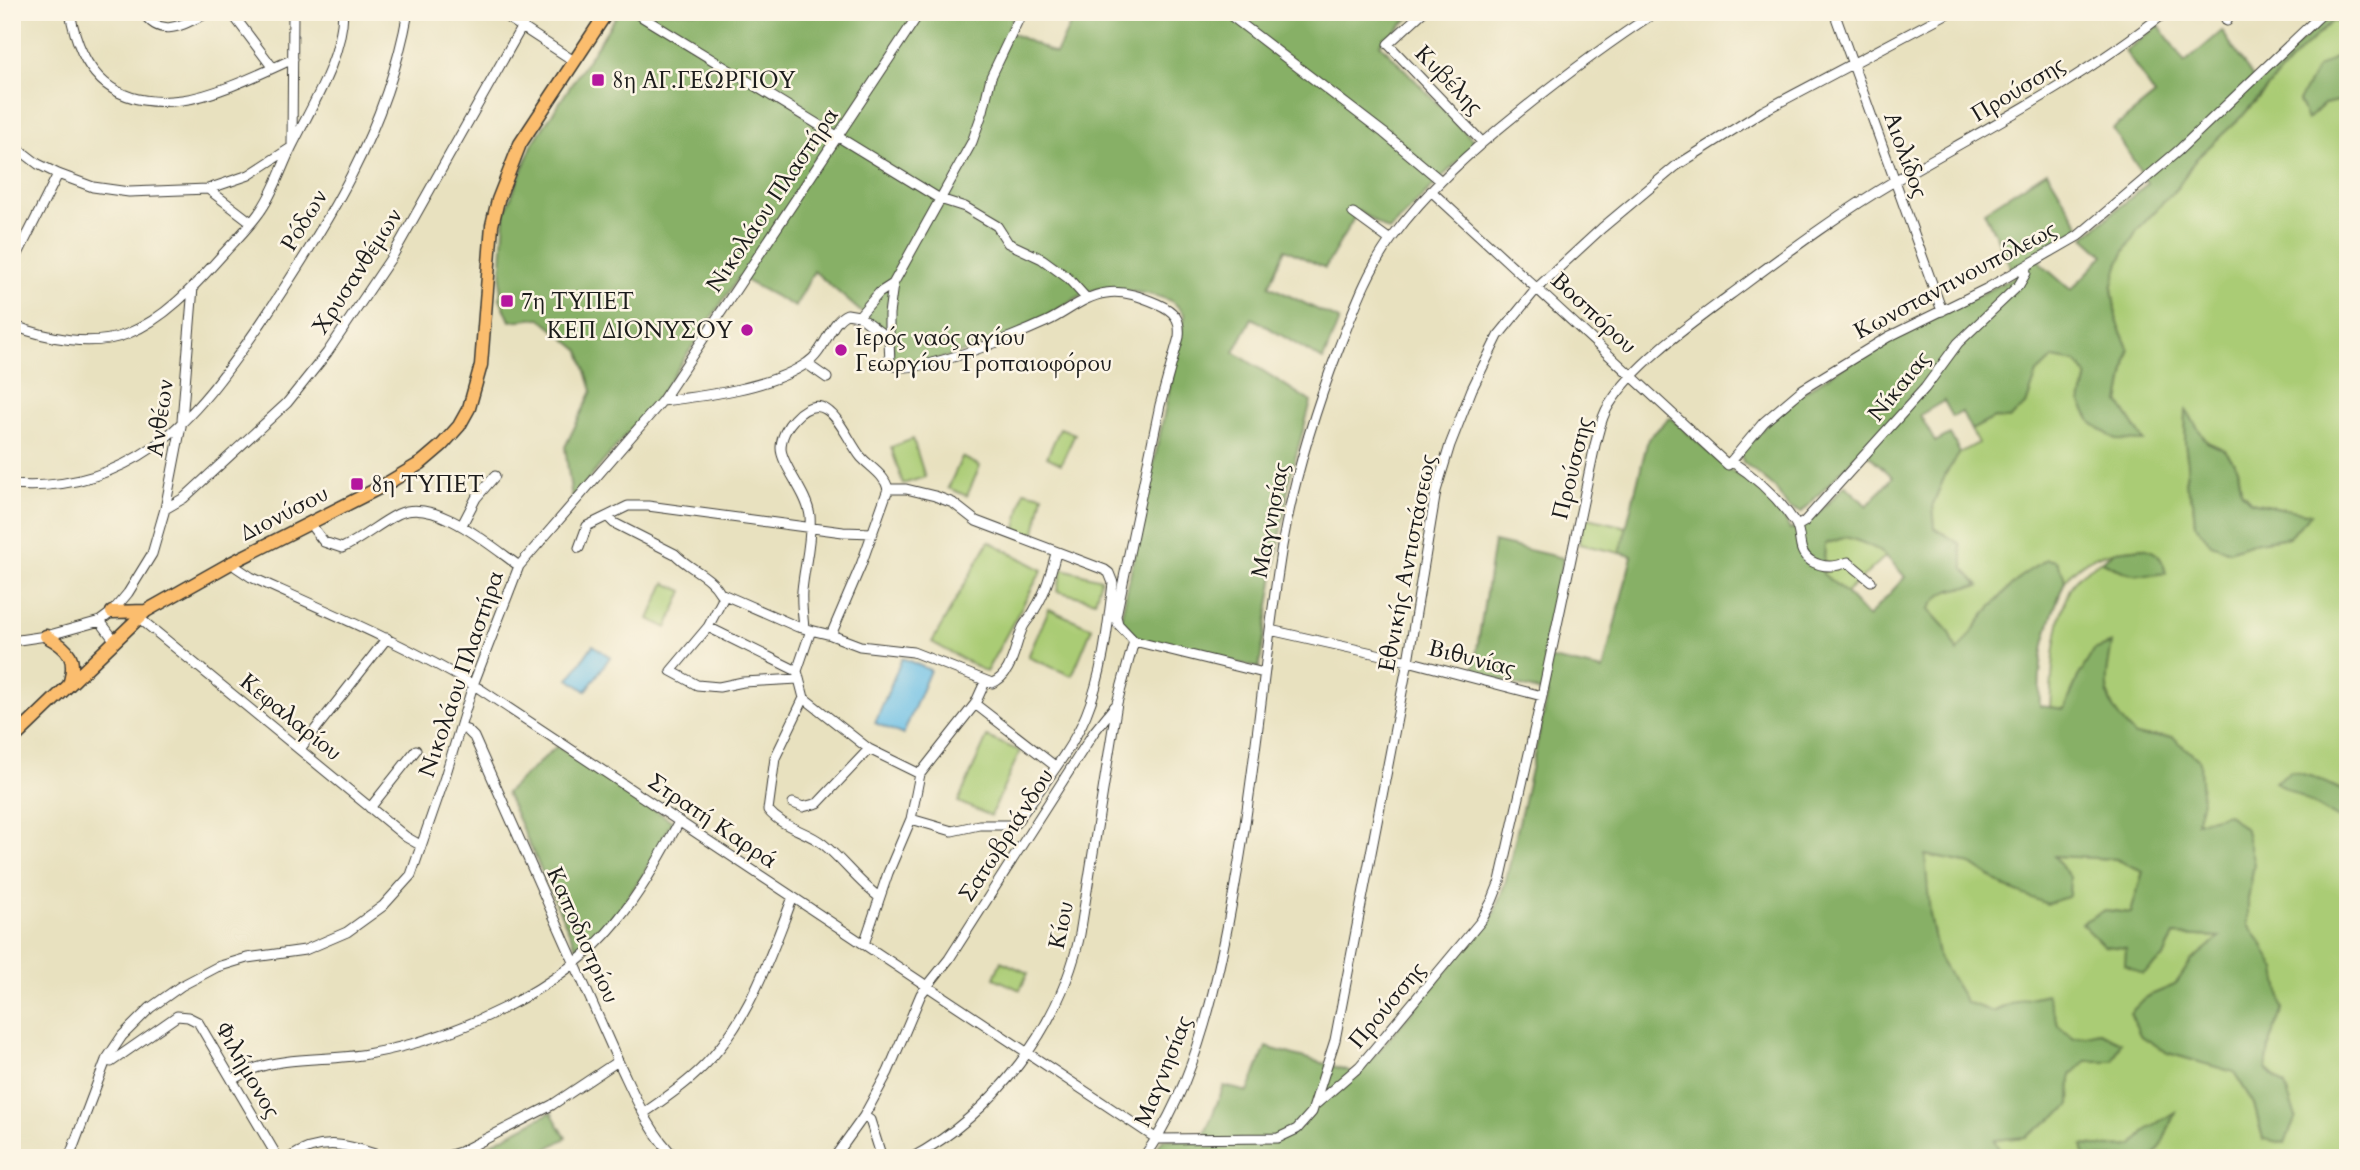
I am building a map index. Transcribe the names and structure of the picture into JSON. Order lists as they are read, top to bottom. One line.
{"streets":{"main road":["Διονύσου"],"street":["Κυβέλης","Προύσσης","Αιολίδος","Νικολάου Πλαστήρα","Ρόδων","Χρυσανθέμων","Κωνσταντινουπόλεως","Βοσπόρου","Νίκαιας","Ανθέων","Μαγνησίας","Εθνικής Αντιστάσεως","Βιθυνίας","Κεφαλαρίου","Στρατή Καρρά","Σατωβριάνδου","Κίου","Καποδιστρίου","Φιλήμονος"]},"crossings":[["Κυβέλης","Μαγνησίας"],["Προύσσης","Αιολίδος"],["Προύσσης","Βοσπόρου"],["Προύσσης","Εθνικής Αντιστάσεως"],["Προύσσης","Βιθυνίας"],["Αιολίδος","Κωνσταντινουπόλεως"],["Αιολίδος","Εθνικής Αντιστάσεως"],["Νικολάου Πλαστήρα","Κεφαλαρίου"],["Νικολάου Πλαστήρα","Στρατή Καρρά"],["Νικολάου Πλαστήρα","Καποδιστρίου"],["Νικολάου Πλαστήρα","Φιλήμονος"],["Ρόδων","Ανθέων"],["Χρυσανθέμων","Ανθέων"],["Κωνσταντινουπόλεως","Βοσπόρου"],["Κωνσταντινουπόλεως","Νίκαιας"],["Βοσπόρου","Νίκαιας"],["Βοσπόρου","Μαγνησίας"],["Βοσπόρου","Εθνικής Αντιστάσεως"],["Διονύσου","Κεφαλαρίου"],["Διονύσου","Στρατή Καρρά"],["Μαγνησίας","Εθνικής Αντιστάσεως"],["Μαγνησίας","Βιθυνίας"],["Μαγνησίας","Στρατή Καρρά"],["Εθνικής Αντιστάσεως","Βιθυνίας"],["Εθνικής Αντιστάσεως","Στρατή Καρρά"],["Στρατή Καρρά","Σατωβριάνδου"],["Στρατή Καρρά","Κίου"],["Σατωβριάνδου","Κίου"]],"places":{"transit":["8η ΑΓ.ΓΕΩΡΓΙΟΥ","7η ΤΥΠΕΤ","8η ΤΥΠΕΤ"],"other":["ΚΕΠ ΔΙΟΝΥΣΟΥ","Ιερός ναός αγίου Γεωργίου Τροπαιοφόρου"]}}
